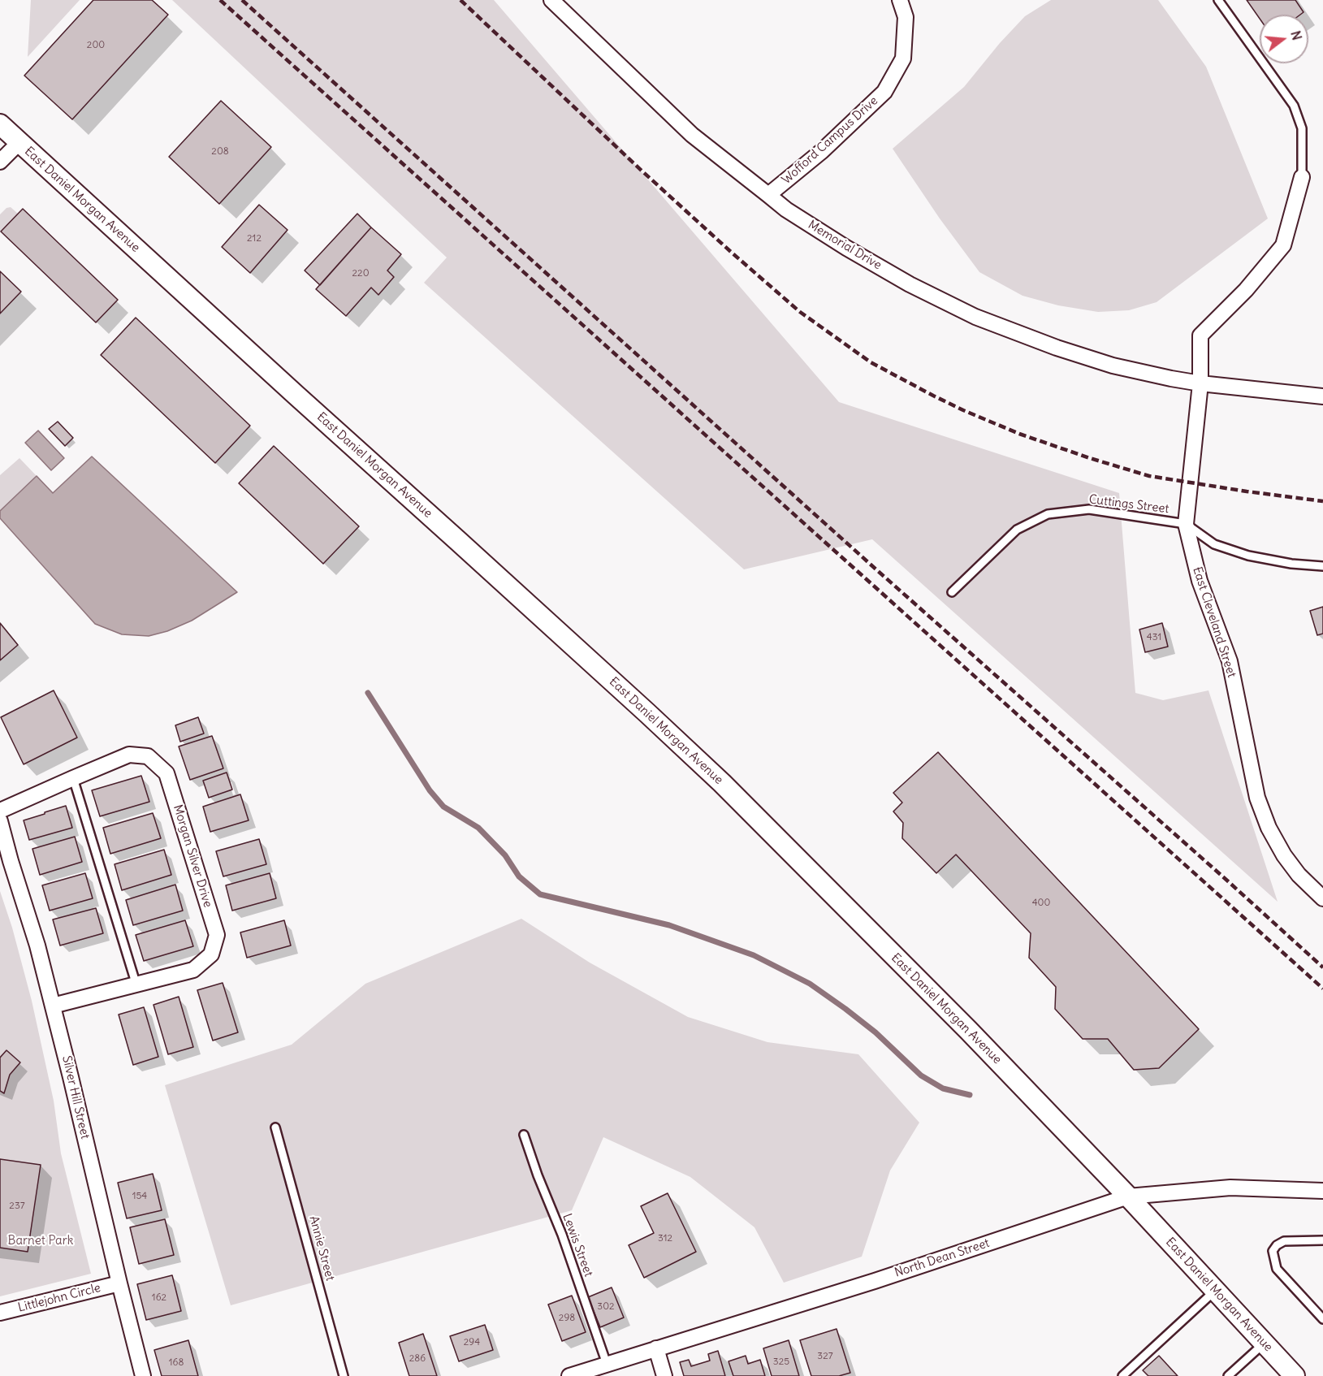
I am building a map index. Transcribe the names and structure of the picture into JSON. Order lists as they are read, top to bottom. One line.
{"streets":{"main road":["East Daniel Morgan Avenue"],"street":["Wofford Campus Drive","Memorial Drive","East Cleveland Street","Morgan Silver Drive","Silver Hill Street","North Dean Street","Littlejohn Circle"],"lane":["Cuttings Street","Lewis Street","Annie Street"]},"crossings":[["Wofford Campus Drive","Memorial Drive"],["East Daniel Morgan Avenue","North Dean Street"],["Memorial Drive","East Cleveland Street"],["Cuttings Street","East Cleveland Street"],["Morgan Silver Drive","Silver Hill Street"],["Silver Hill Street","Littlejohn Circle"],["Lewis Street","North Dean Street"]],"parks":["Barnet Park"],"house_numbers":["200","208","212","220","431","400","154","237","312","162","302","298","294","327","286","325","168"],"north":"right"}
